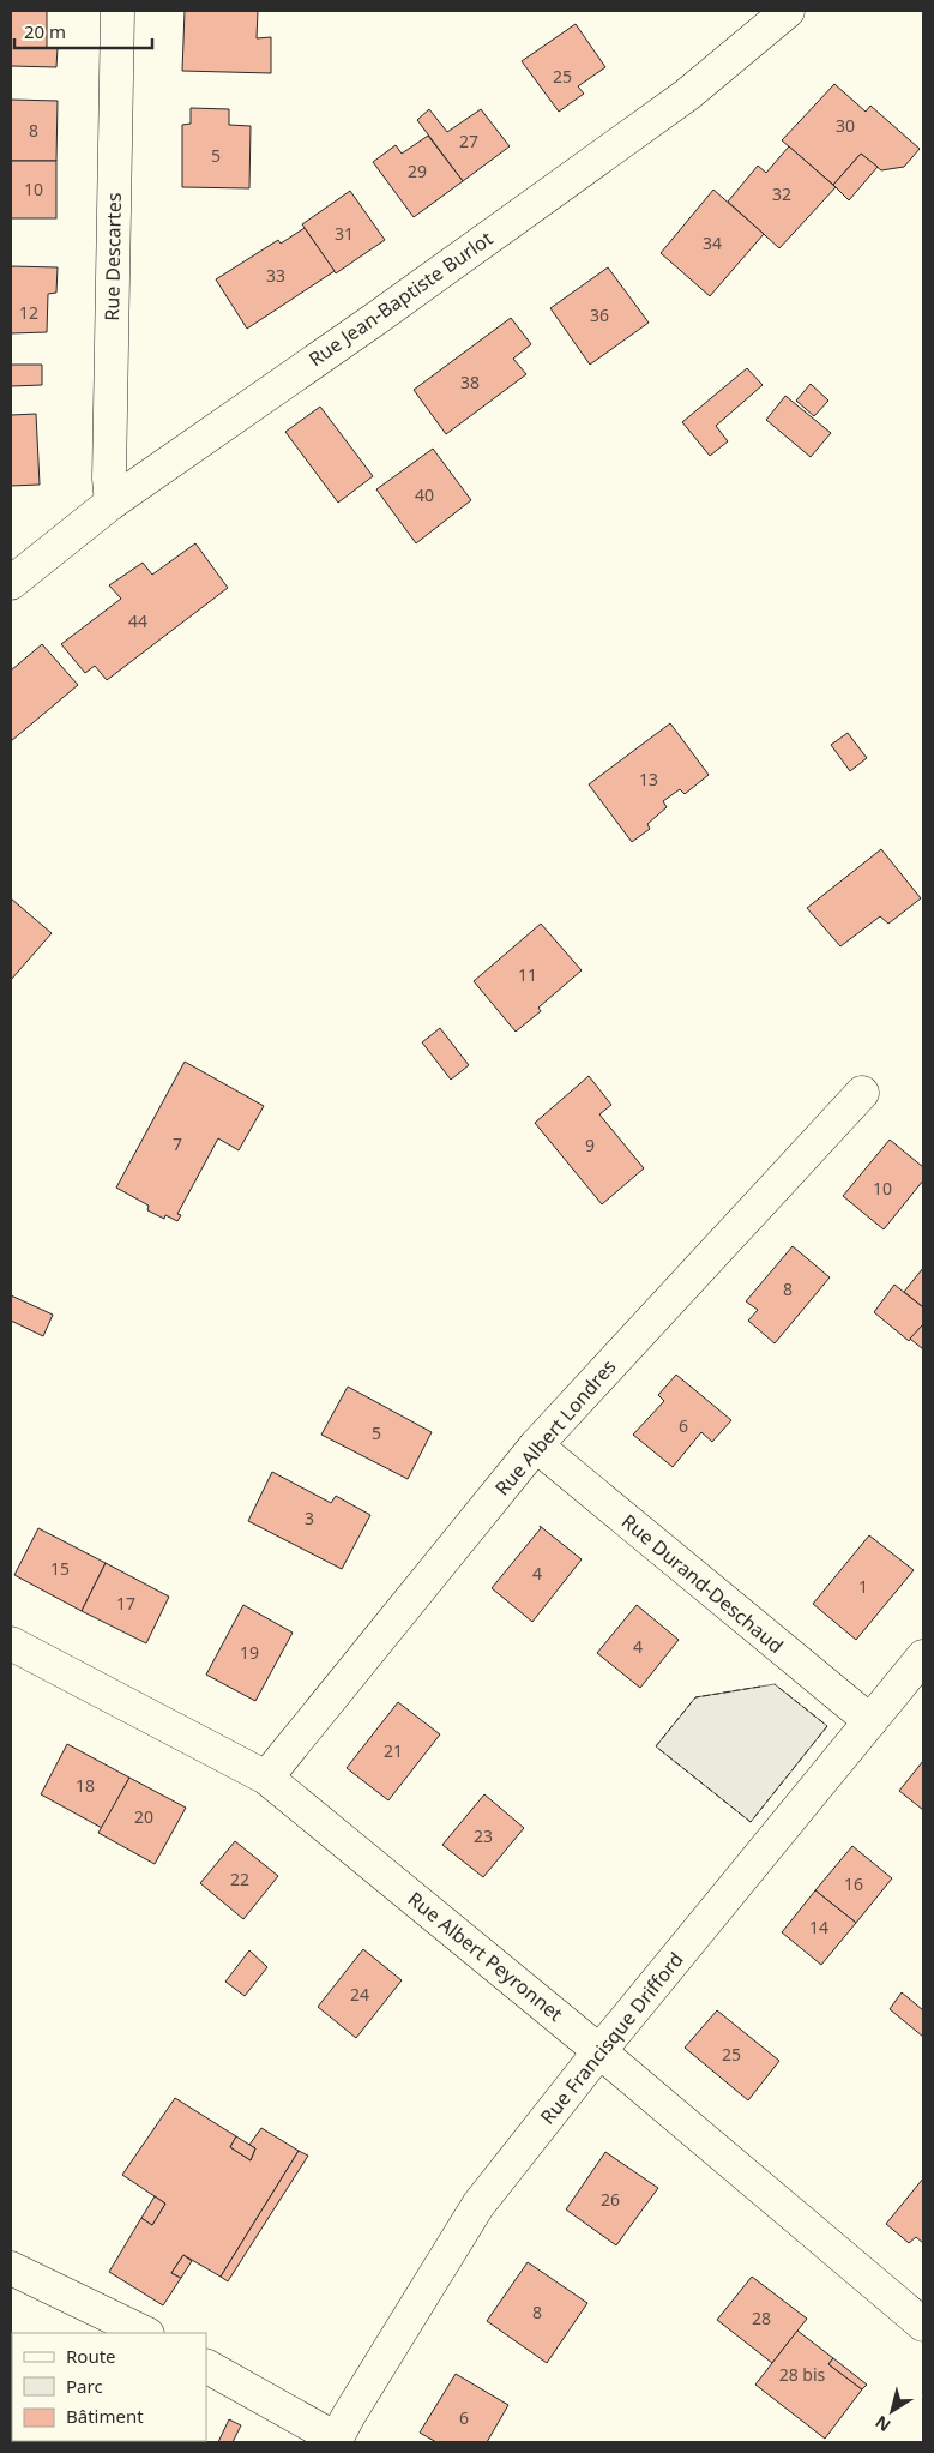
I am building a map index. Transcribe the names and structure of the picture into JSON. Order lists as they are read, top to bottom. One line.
{"streets":{"street":["Rue Descartes","Rue Jean-Baptiste Burlot","Rue Albert Londres","Rue Durand-Deschaud","Rue Albert Peyronnet","Rue Francisque Drifford"]},"crossings":[["Rue Descartes","Rue Jean-Baptiste Burlot"],["Rue Albert Londres","Rue Durand-Deschaud"],["Rue Albert Londres","Rue Albert Peyronnet"],["Rue Durand-Deschaud","Rue Francisque Drifford"],["Rue Albert Peyronnet","Rue Francisque Drifford"]],"house_numbers":["25","30","8","27","5","29","10","32","31","34","33","12","36","38","40","44","13","11","7","9","10","8","6","5","3","15","4","1","17","4","19","21","18","20","23","22","16","14","24","25","26","8","28","28 bis","6"],"legend":["Route","Parc","Bâtiment"],"scale_bar":"20 m","north":"bottom left"}
